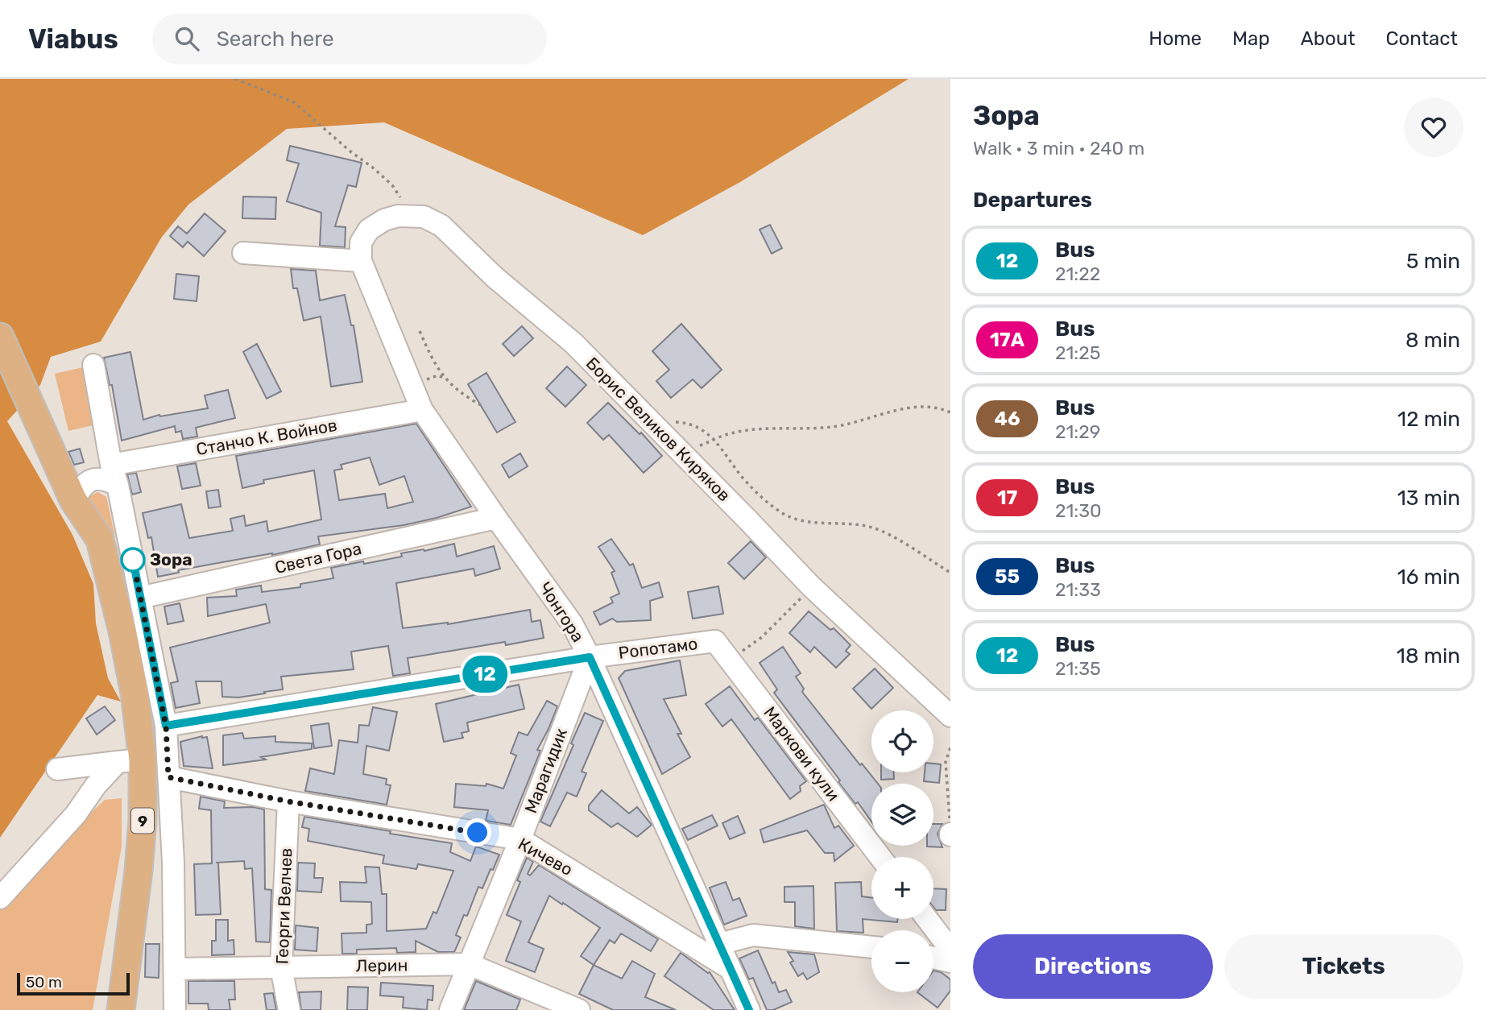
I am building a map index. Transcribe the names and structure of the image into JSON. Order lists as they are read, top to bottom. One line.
{"streets":{"main road":["9"],"street":["Борис Великов Киряков","Станчо К. Войнов","Света Гора","Чонгора","Ропотамо","Маркови кули","Марагидик","Кичево","Георги Велчев","Лерин"]},"crossings":[["Борис Великов Киряков","Чонгора"],["Станчо К. Войнов","Чонгора"],["Света Гора","Чонгора"],["Чонгора","Ропотамо"],["Чонгора","Марагидик"],["Чонгора","Кичево"],["Ропотамо","Маркови кули"],["Ропотамо","Марагидик"],["Марагидик","Кичево"],["Марагидик","Лерин"],["Кичево","Георги Велчев"],["Георги Велчев","Лерин"]],"places":["Зора"],"lines":["bus line 12"],"scale_bar":"50 m","page":{"header":"Viabus","search":"Search here","nav":["Home","Map","About","Contact"],"on_map":"12","heading":[["Зора","Walk · 3 min · 240 m"],"Departures"],"list":[{"mark":"12","name":"Bus","note":"21:22","value":"5 min"},{"mark":"17А","name":"Bus","note":"21:25","value":"8 min"},{"mark":"46","name":"Bus","note":"21:29","value":"12 min"},{"mark":"17","name":"Bus","note":"21:30","value":"13 min"},{"mark":"55","name":"Bus","note":"21:33","value":"16 min"},{"mark":"12","name":"Bus","note":"21:35","value":"18 min"}],"map_buttons":["+","−"],"buttons":["Directions","Tickets"],"scale":"50 m"}}
